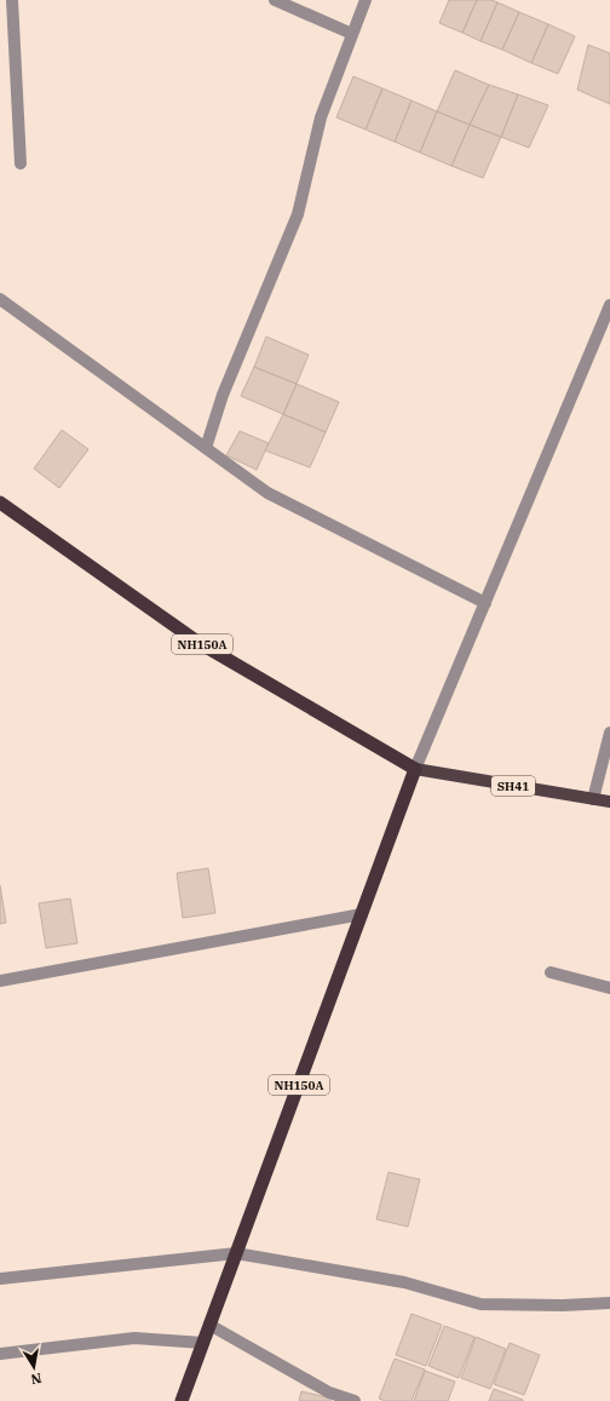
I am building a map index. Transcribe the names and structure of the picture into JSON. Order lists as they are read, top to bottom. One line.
{"streets":{"highway":["NH150A"],"main road":["SH41"]},"crossings":[["NH150A","SH41"]],"north":"bottom"}
